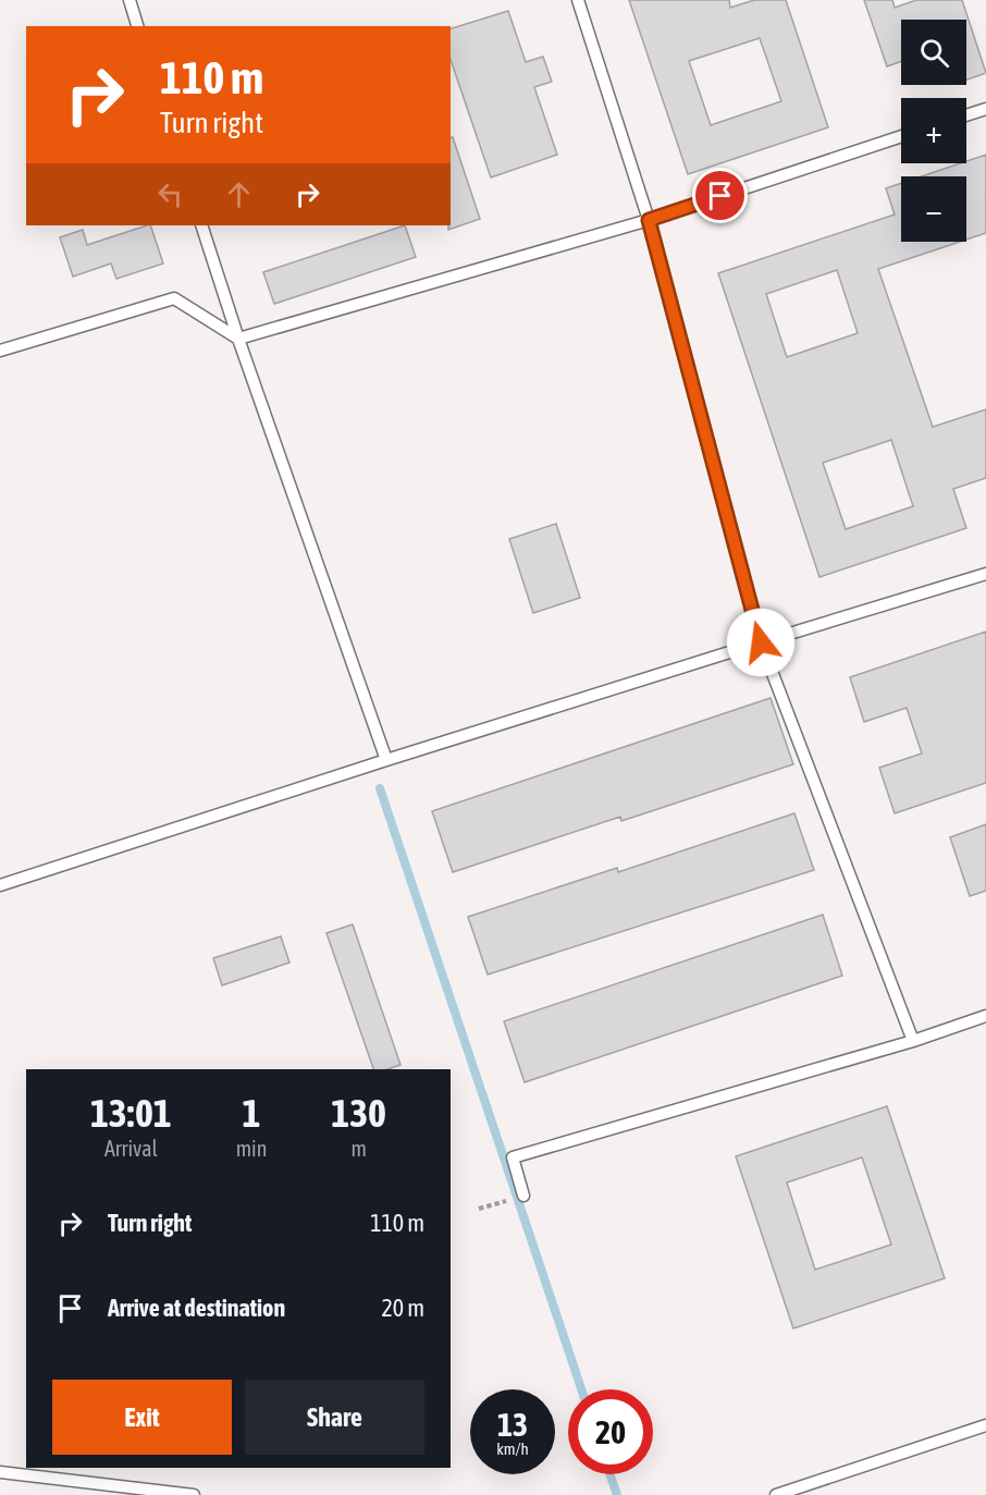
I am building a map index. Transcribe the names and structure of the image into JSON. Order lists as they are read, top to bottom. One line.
{"page":{"map_buttons":["+","−"],"turn":["110 m","Turn right"],"eta":["13:01","Arrival","1","min","130","m"],"list":[{"name":"Turn right","value":"110 m"},{"name":"Arrive at destination","value":"20 m"}],"buttons":["Exit","Share"],"speed":"13 km/h","limit":"20"}}
